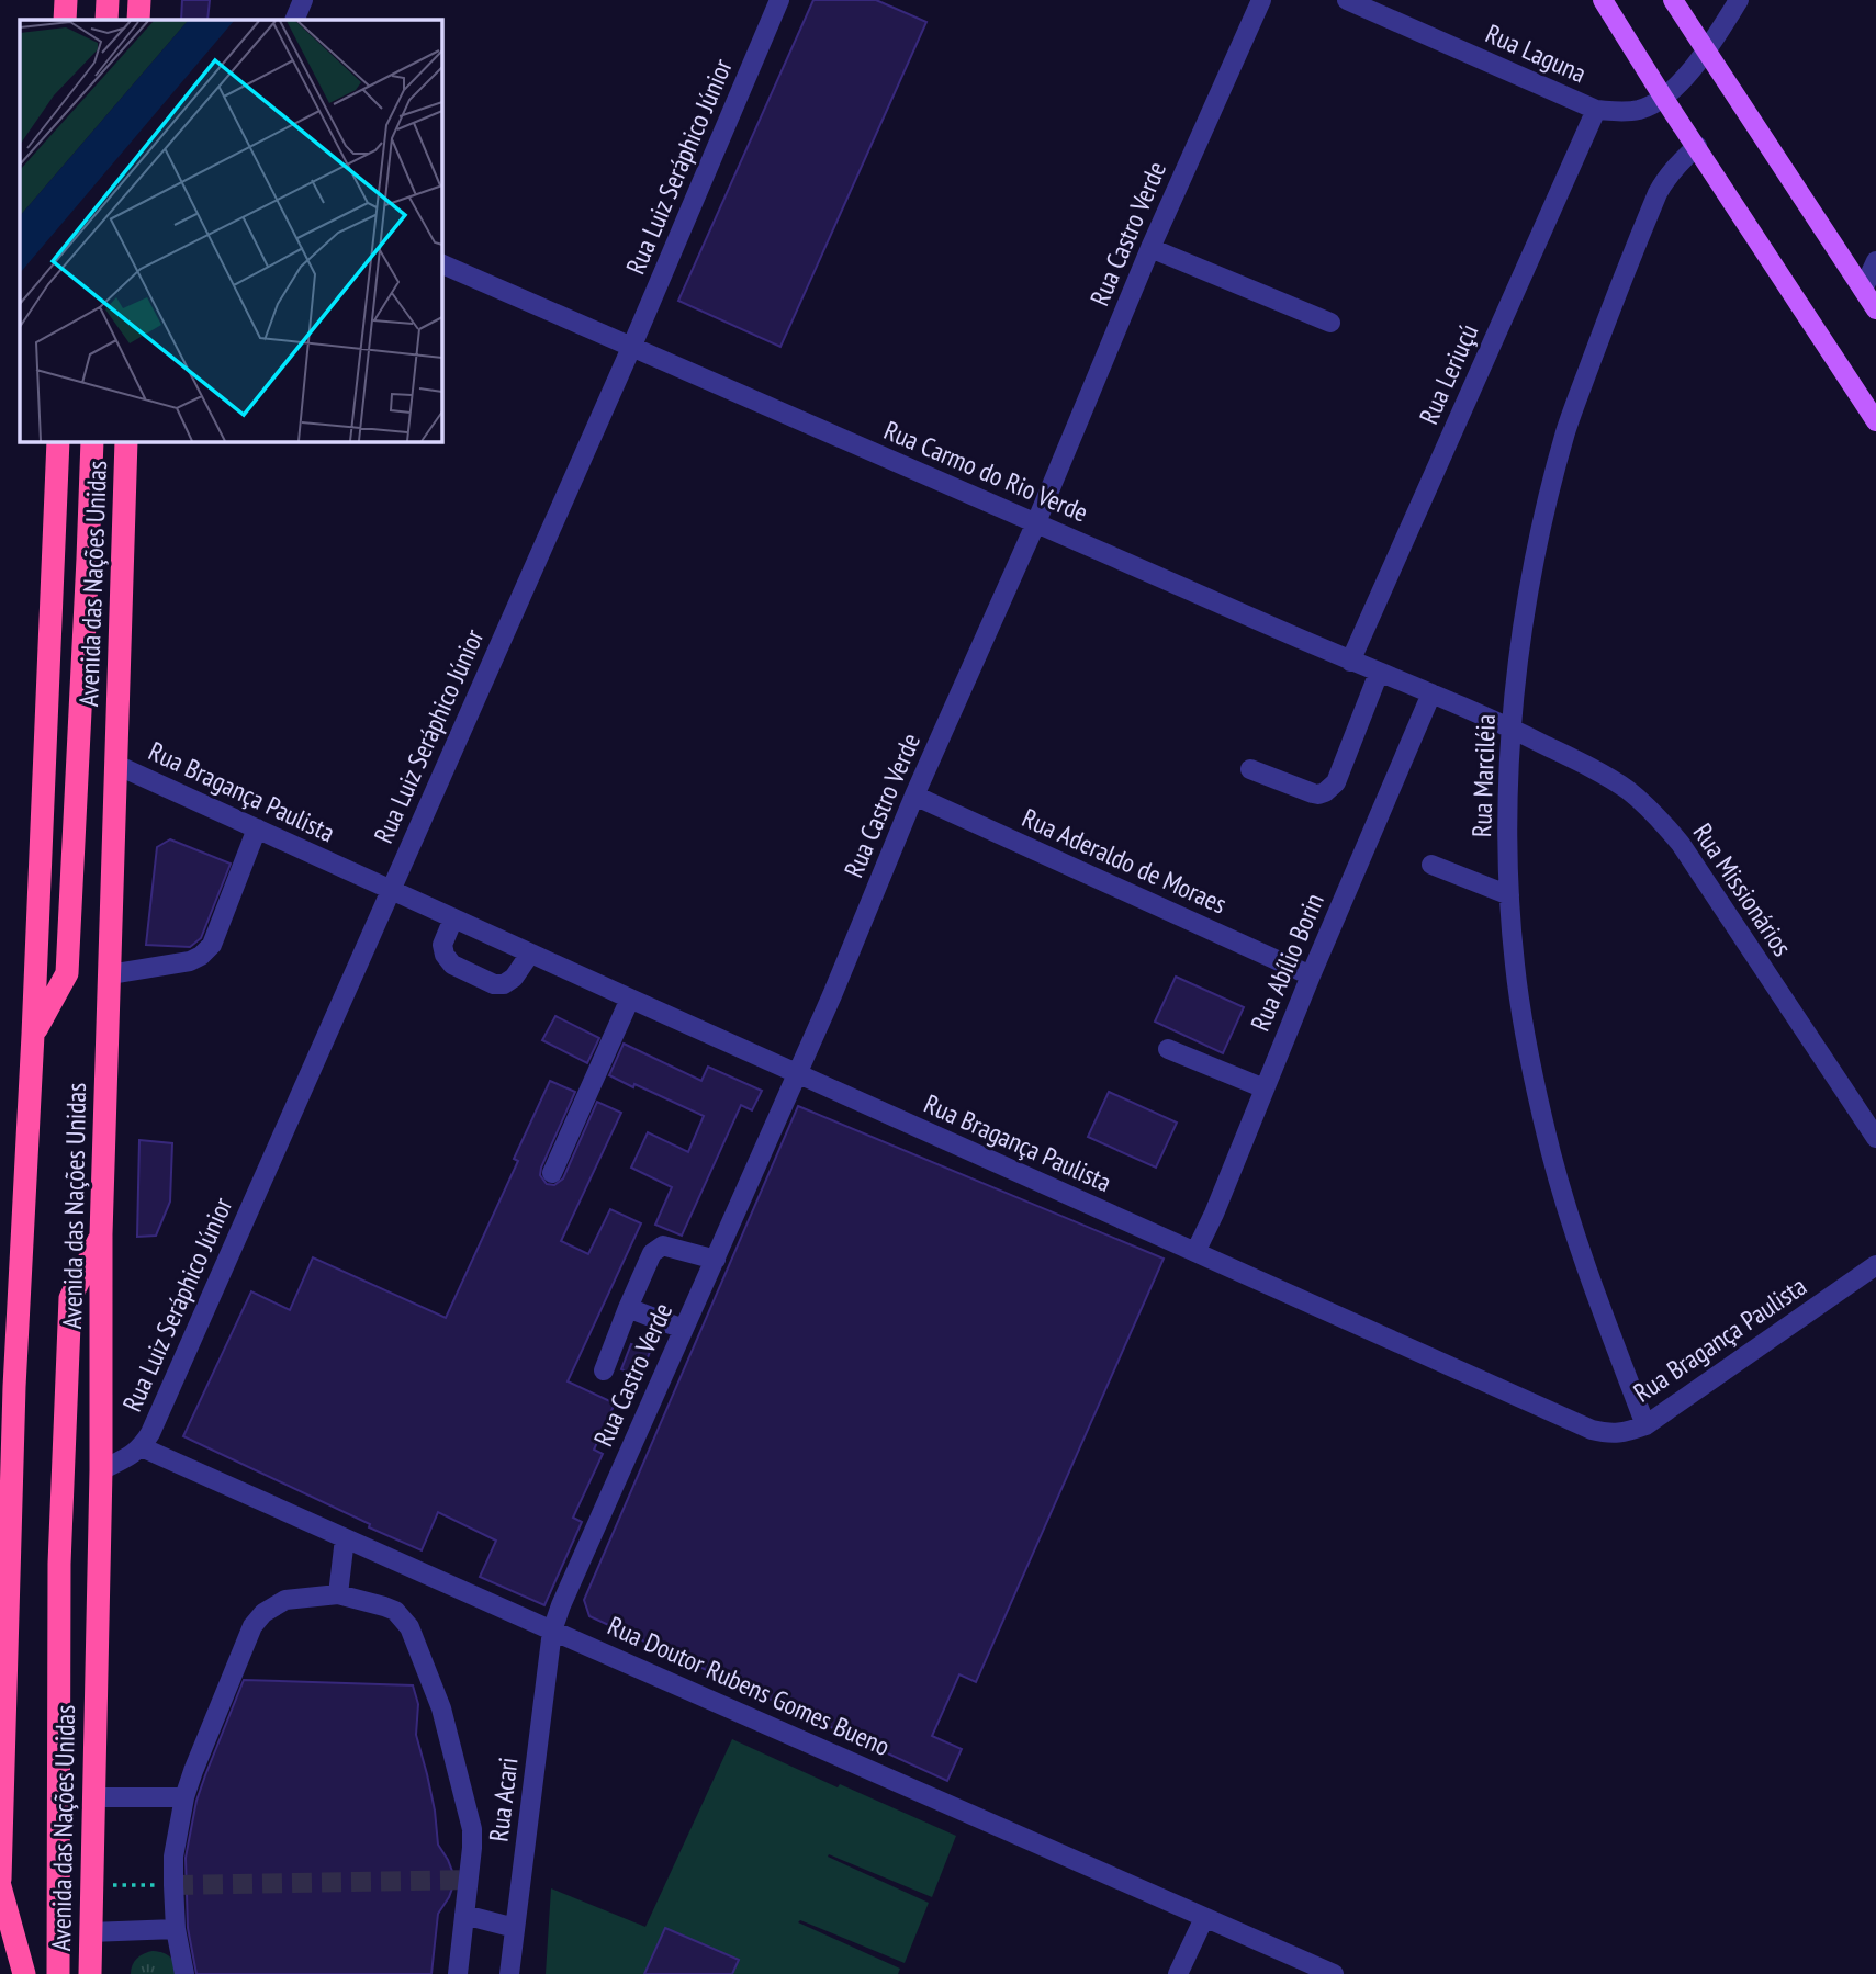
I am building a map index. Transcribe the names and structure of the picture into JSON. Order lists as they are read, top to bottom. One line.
{"streets":{"highway":["Avenida das Nações Unidas"],"street":["Rua Laguna","Rua Luiz Seráphico Júnior","Rua Castro Verde","Rua Leriuçú","Rua Carmo do Rio Verde","Rua Marciléia","Rua Bragança Paulista","Rua Aderaldo de Moraes","Rua Missionários","Rua Abílio Borin","Rua Doutor Rubens Gomes Bueno","Rua Acari"]},"crossings":[["Rua Laguna","Rua Leriuçú"],["Rua Luiz Seráphico Júnior","Rua Carmo do Rio Verde"],["Rua Luiz Seráphico Júnior","Avenida das Nações Unidas"],["Rua Luiz Seráphico Júnior","Rua Bragança Paulista"],["Rua Luiz Seráphico Júnior","Rua Doutor Rubens Gomes Bueno"],["Rua Castro Verde","Rua Carmo do Rio Verde"],["Rua Castro Verde","Rua Bragança Paulista"],["Rua Castro Verde","Rua Aderaldo de Moraes"],["Rua Castro Verde","Rua Doutor Rubens Gomes Bueno"],["Rua Castro Verde","Rua Acari"],["Rua Leriuçú","Rua Carmo do Rio Verde"],["Rua Carmo do Rio Verde","Rua Marciléia"],["Rua Carmo do Rio Verde","Rua Missionários"],["Rua Carmo do Rio Verde","Rua Abílio Borin"],["Avenida das Nações Unidas","Rua Bragança Paulista"],["Rua Marciléia","Rua Bragança Paulista"],["Rua Marciléia","Rua Missionários"],["Rua Bragança Paulista","Rua Abílio Borin"],["Rua Aderaldo de Moraes","Rua Abílio Borin"],["Rua Doutor Rubens Gomes Bueno","Rua Acari"]]}
